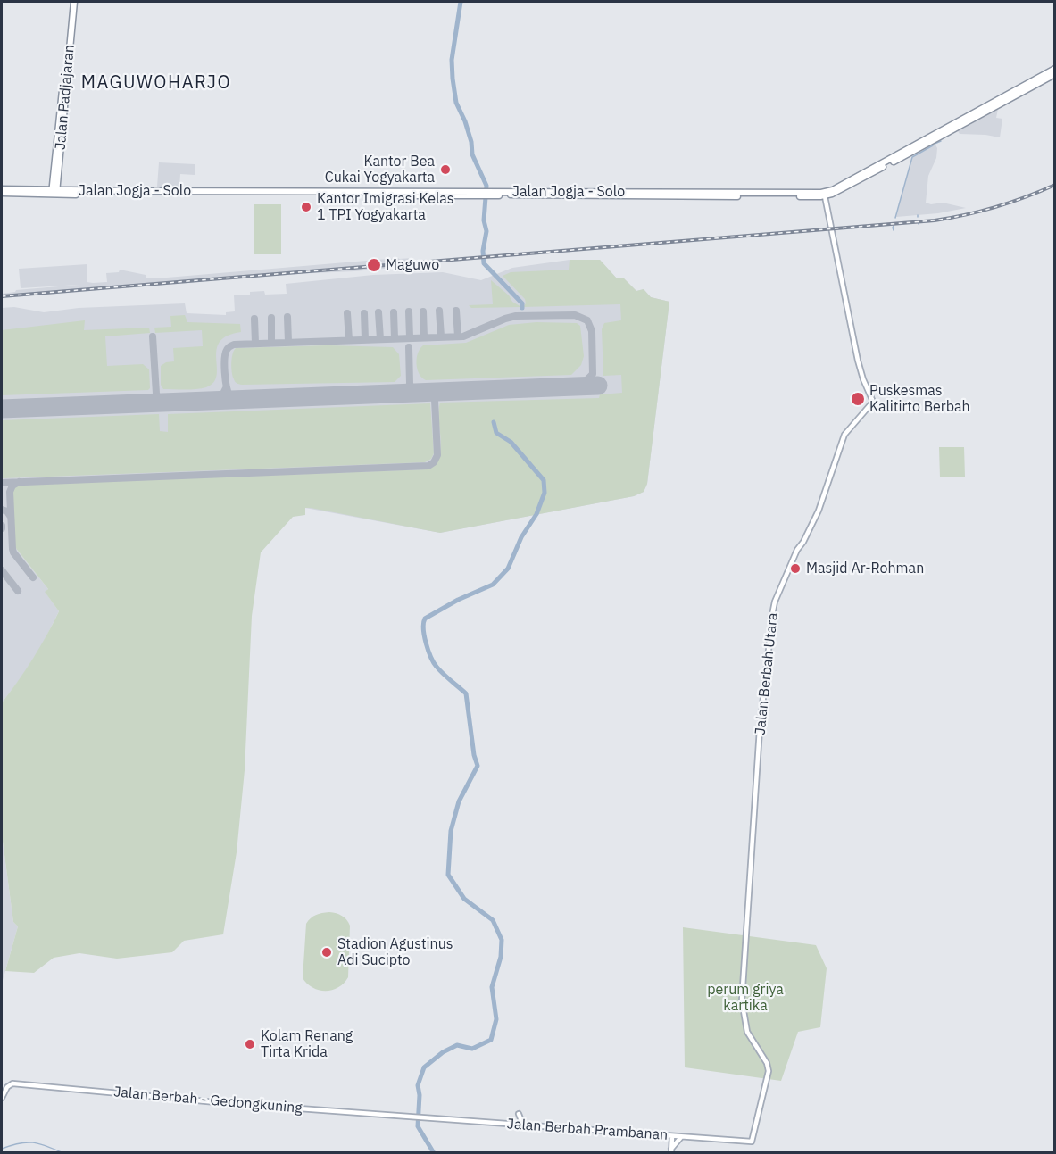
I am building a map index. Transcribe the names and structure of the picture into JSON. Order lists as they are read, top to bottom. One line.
{"streets":{"highway":["Jalan Padjajaran","Jalan Jogja - Solo"],"main road":["Jalan Berbah Utara","Jalan Berbah - Gedongkuning","Jalan Berbah Prambanan"]},"crossings":[["Jalan Padjajaran","Jalan Jogja - Solo"],["Jalan Jogja - Solo","Jalan Berbah Utara"],["Jalan Berbah Utara","Jalan Berbah Prambanan"],["Jalan Berbah - Gedongkuning","Jalan Berbah Prambanan"]],"districts":["MAGUWOHARJO"],"parks":["perum griya kartika"],"places":["Kantor Bea Cukai Yogyakarta","Kantor Imigrasi Kelas 1 TPI Yogyakarta","Maguwo","Puskesmas Kalitirto Berbah","Masjid Ar-Rohman","Stadion Agustinus Adi Sucipto","Kolam Renang Tirta Krida"]}
